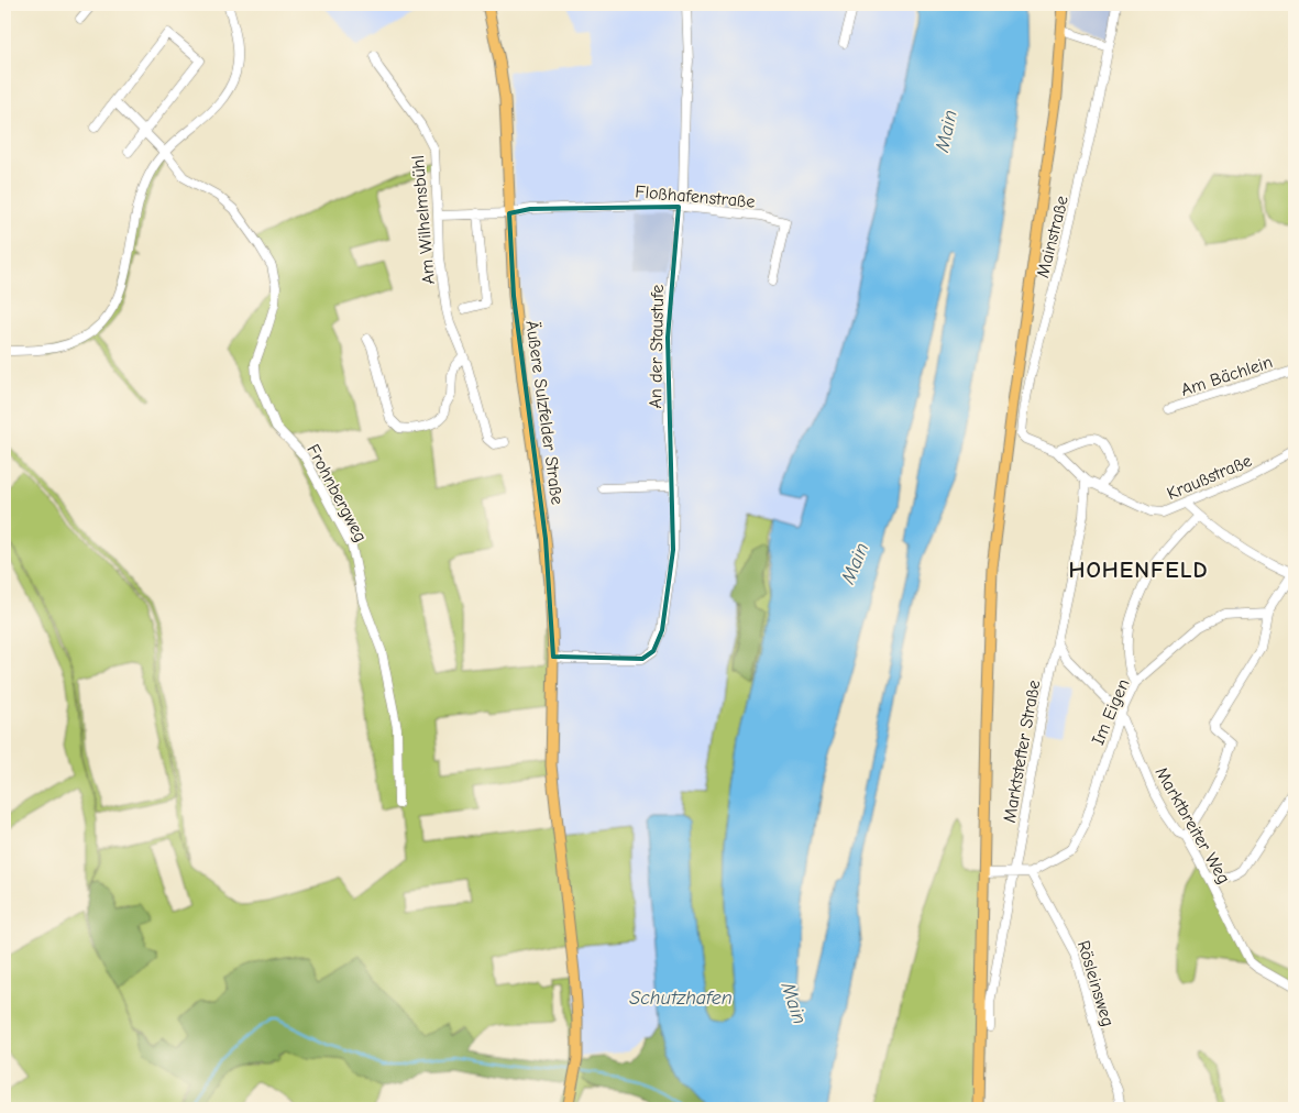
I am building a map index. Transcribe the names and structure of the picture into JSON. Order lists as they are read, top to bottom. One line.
{"streets":{"main road":["Äußere Sulzfelder Straße"],"street":["Floßhafenstraße","Am Wilhelmsbühl","Mainstraße","An der Staustufe","Am Bächlein","Kraußstraße","Frohnbergweg","Im Eigen","Marktstefter Straße","Marktbreiter Weg","Rösleinsweg"]},"crossings":[["Floßhafenstraße","Am Wilhelmsbühl"],["Floßhafenstraße","An der Staustufe"],["Floßhafenstraße","Äußere Sulzfelder Straße"],["Mainstraße","Kraußstraße"],["An der Staustufe","Äußere Sulzfelder Straße"],["Kraußstraße","Marktstefter Straße"],["Im Eigen","Marktbreiter Weg"],["Im Eigen","Rösleinsweg"],["Marktstefter Straße","Marktbreiter Weg"]],"districts":["HOHENFELD"],"water":["Main","Schutzhafen"]}
